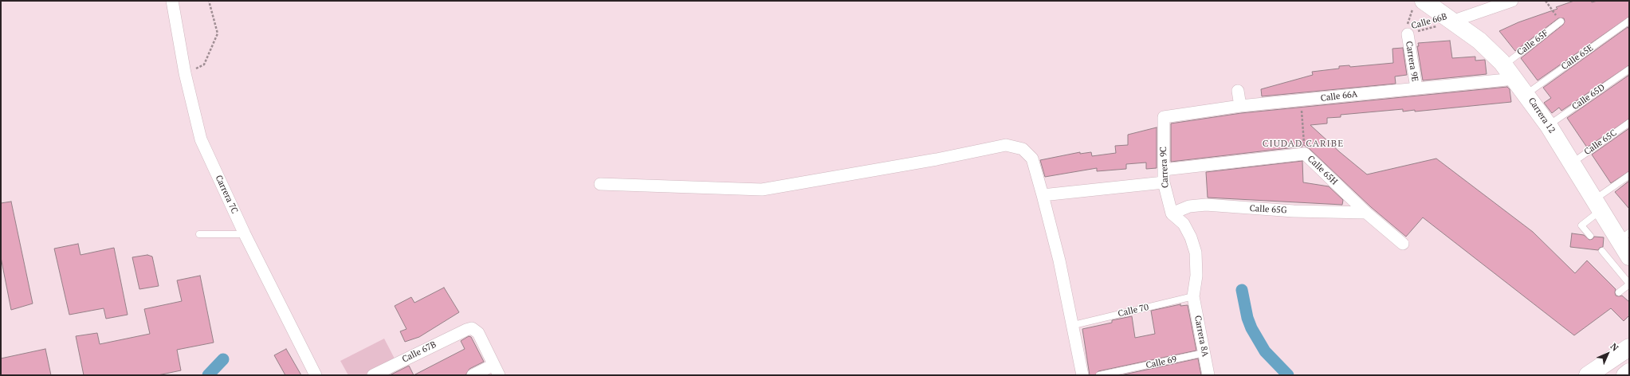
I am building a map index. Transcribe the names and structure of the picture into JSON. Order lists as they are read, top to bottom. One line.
{"streets":{"main road":["Carrera 12"],"street":["Carrera 9E","Calle 66A","Carrera 9C","Calle 65H","Carrera 7C","Calle 65G","Carrera 8A","Calle 67B"],"lane":["Calle 65F","Calle 65E","Calle 65D","Calle 65C","Calle 70","Calle 69"],"path":["Calle 66B"]},"crossings":[["Calle 66B","Carrera 9E"],["Calle 66B","Carrera 12"],["Calle 65F","Carrera 12"],["Calle 65E","Carrera 12"],["Carrera 9E","Calle 66A"],["Calle 66A","Carrera 12"],["Calle 66A","Carrera 9C"],["Calle 65D","Carrera 12"],["Carrera 12","Calle 65C"],["Carrera 9C","Calle 65H"],["Carrera 9C","Calle 65G"],["Carrera 9C","Carrera 8A"],["Calle 65H","Calle 65G"],["Calle 65G","Carrera 8A"],["Calle 70","Carrera 8A"],["Carrera 8A","Calle 69"]],"districts":["CIUDAD CARIBE"],"north":"top right"}
